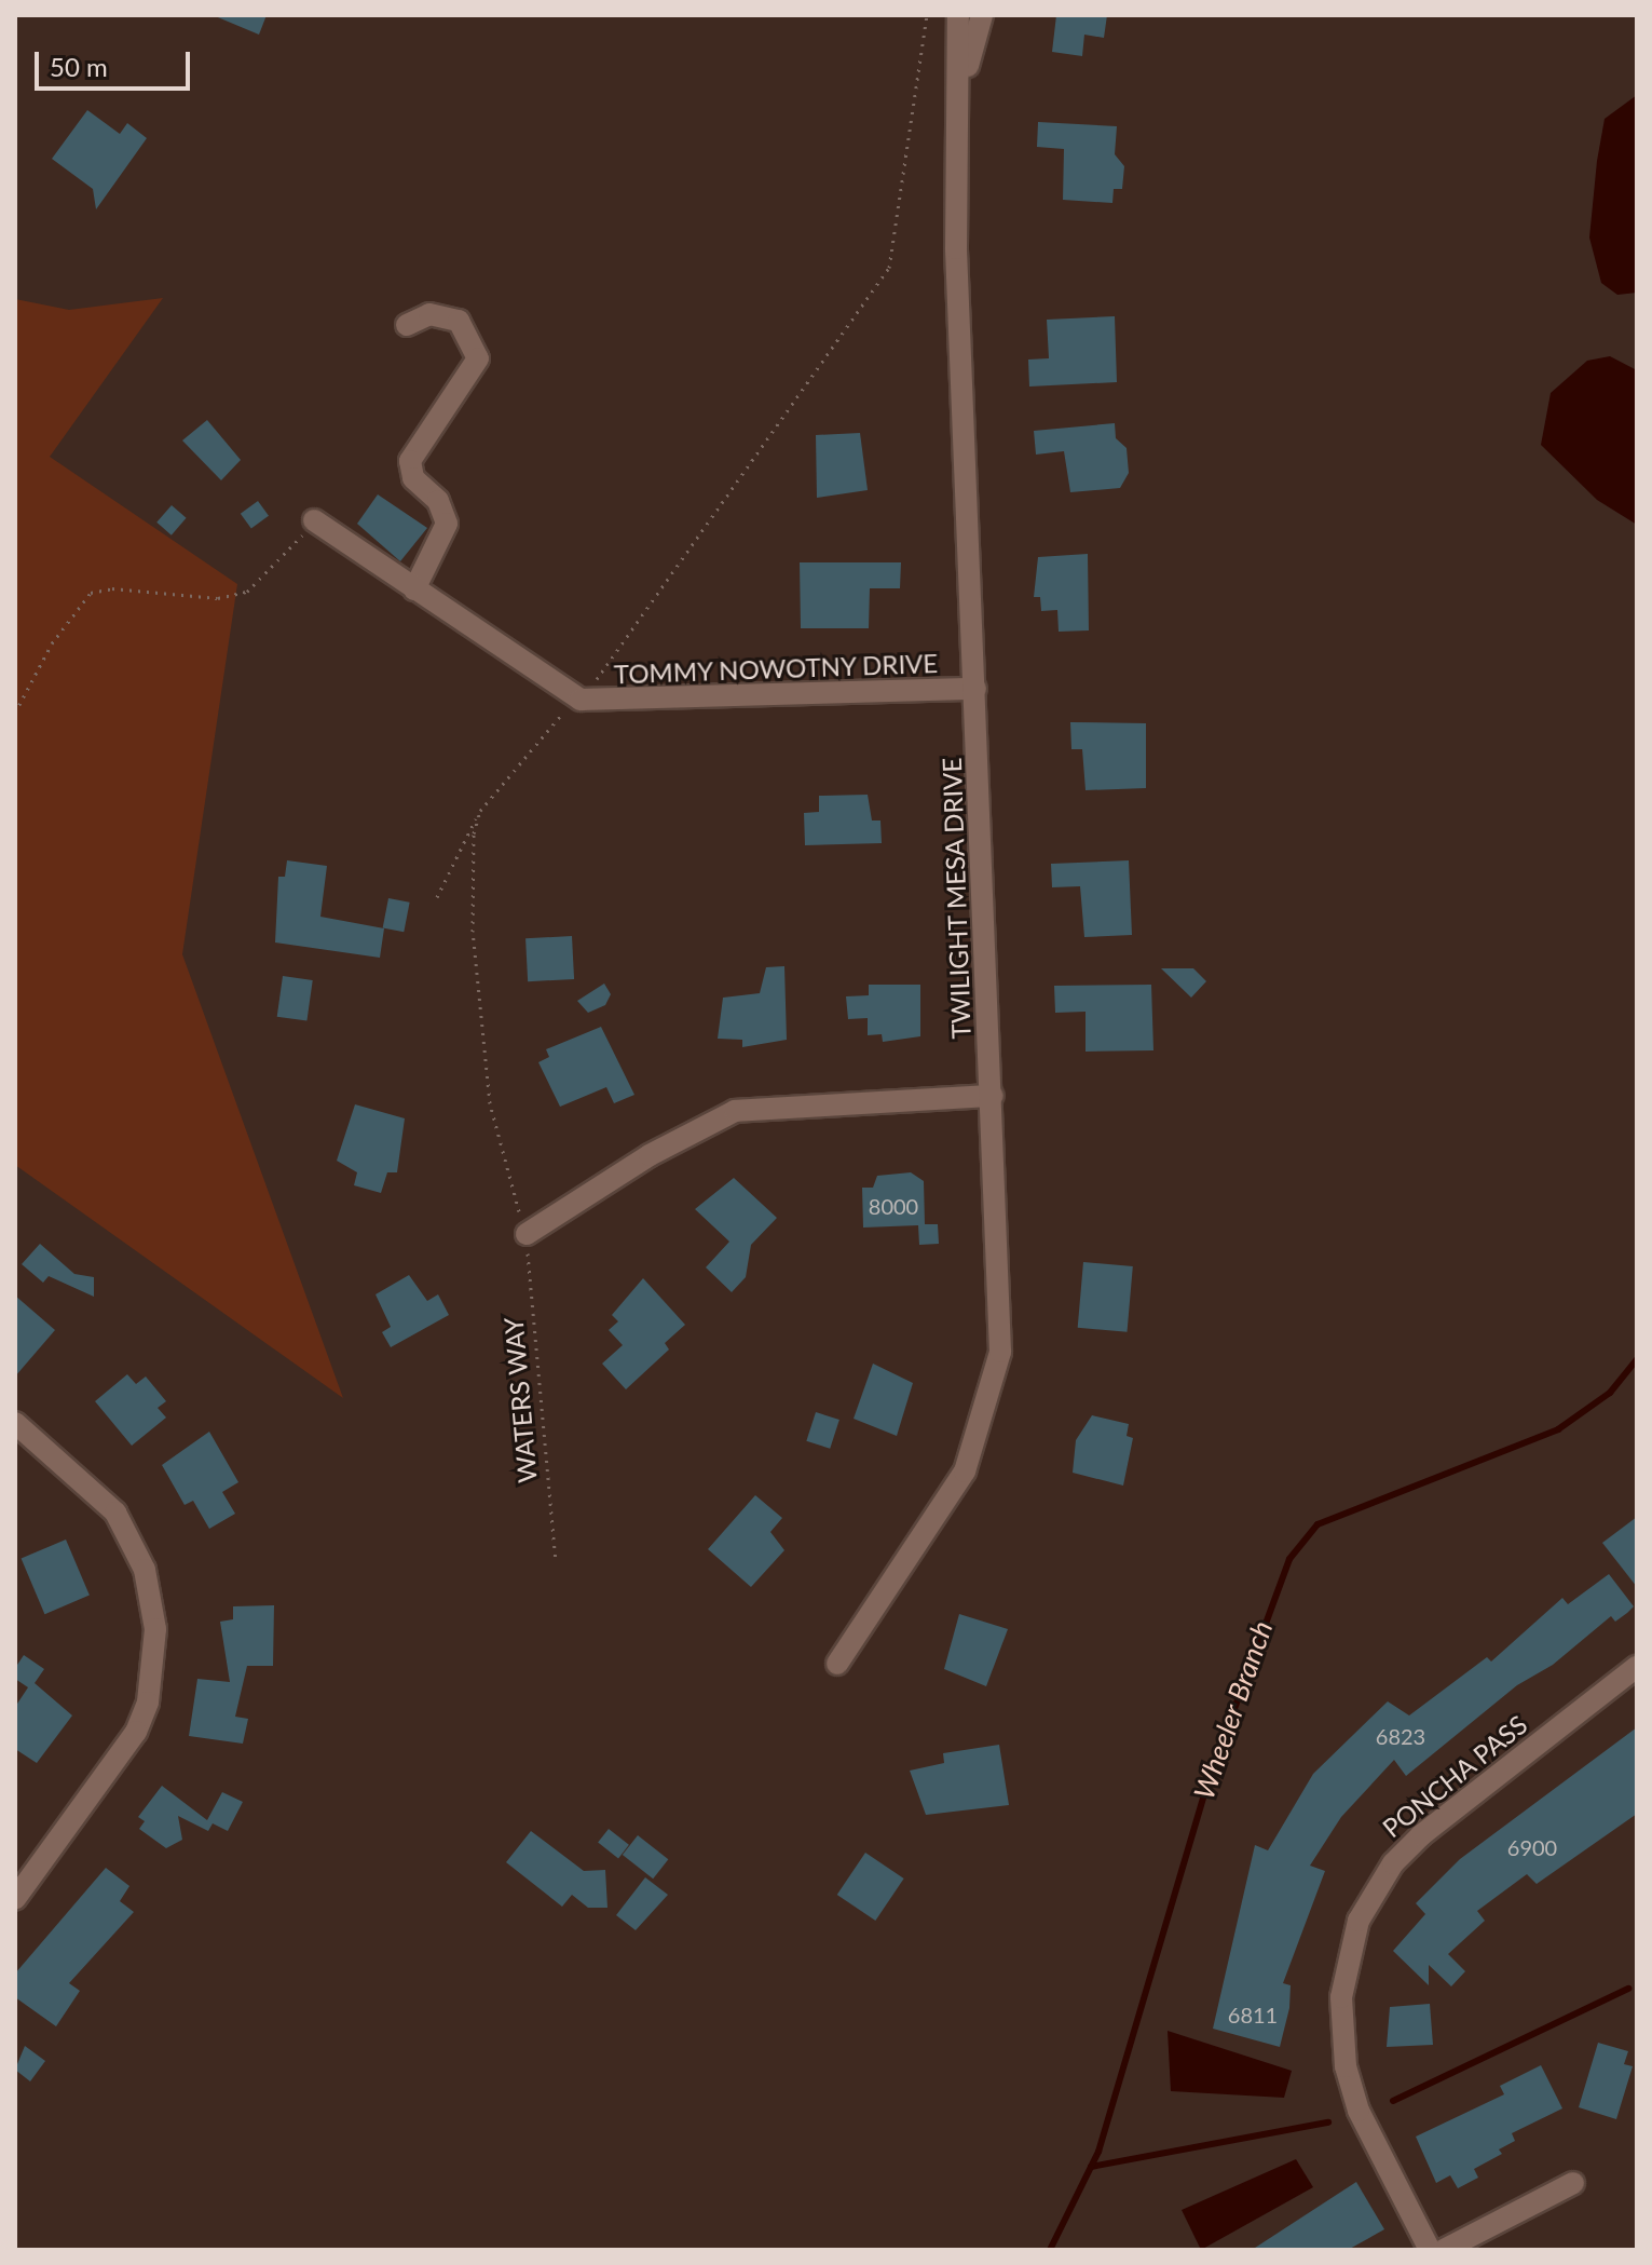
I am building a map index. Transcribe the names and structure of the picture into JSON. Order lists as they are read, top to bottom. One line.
{"streets":{"street":["TOMMY NOWOTNY DRIVE","TWILIGHT MESA DRIVE","PONCHA PASS"],"path":["WATERS WAY"]},"crossings":[["TOMMY NOWOTNY DRIVE","TWILIGHT MESA DRIVE"]],"water":["Wheeler Branch"],"house_numbers":["8000","6823","6900","6811"],"scale_bar":"50 m"}
